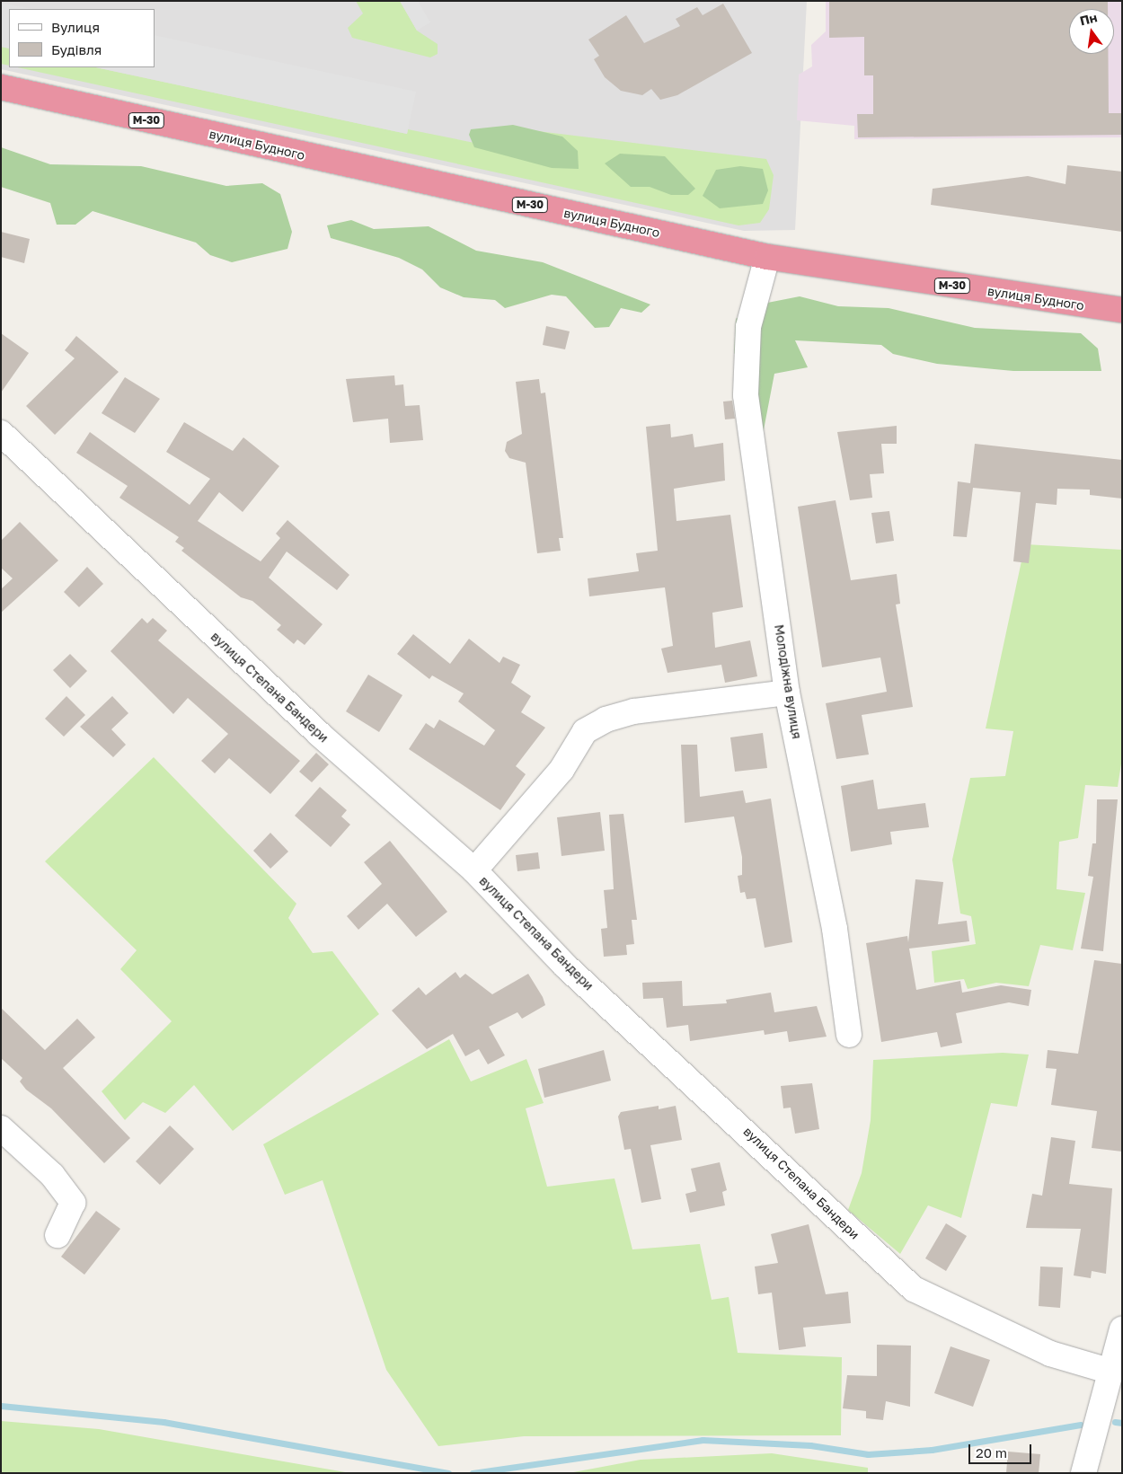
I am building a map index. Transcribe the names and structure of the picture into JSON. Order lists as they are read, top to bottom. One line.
{"streets":{"highway":["М-30","вулиця Будного"],"street":["Молодіжна вулиця","вулиця Степана Бандери"]},"crossings":[["вулиця Будного","Молодіжна вулиця"]],"legend":["Вулиця","Будівля"],"scale_bar":"20 m","north":"top"}
